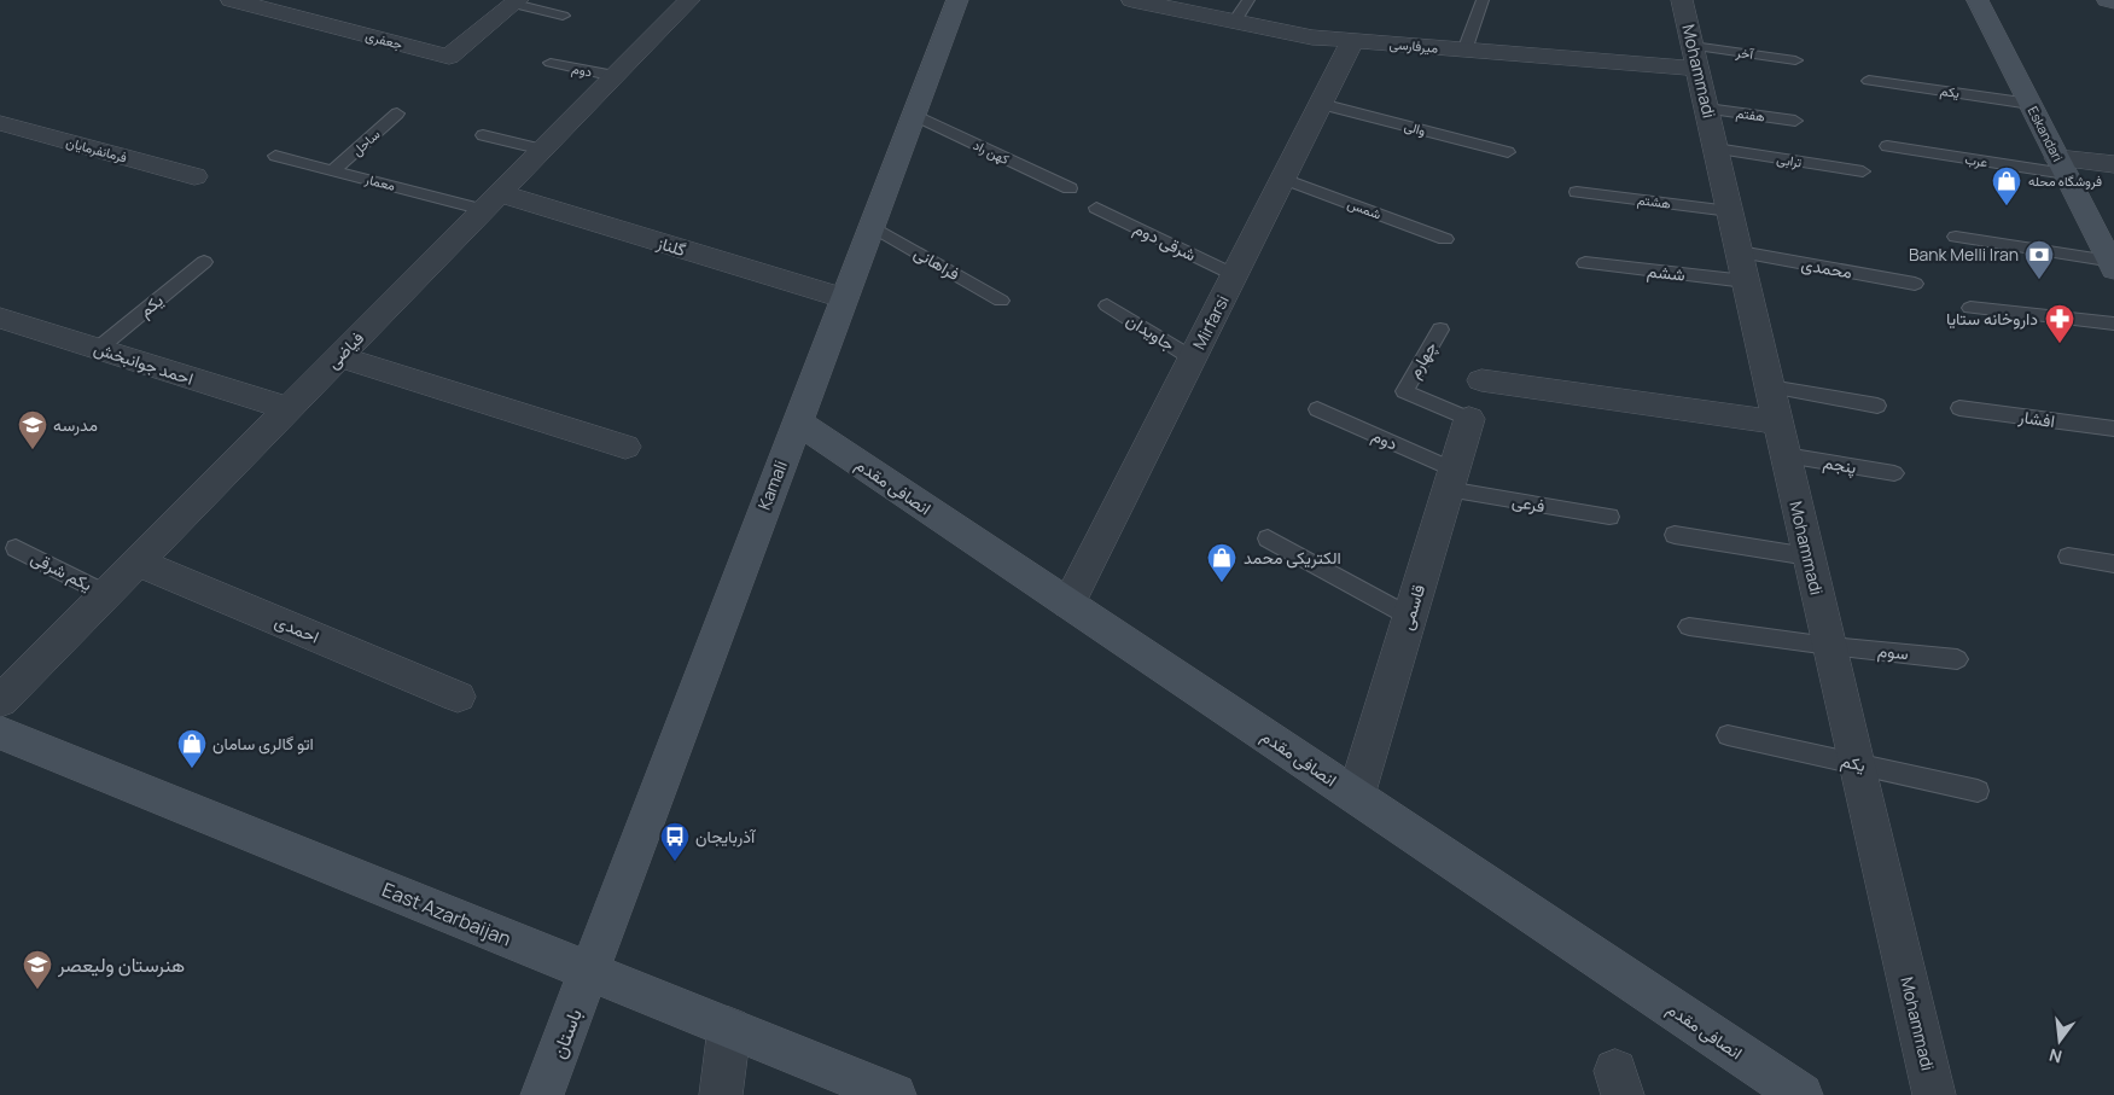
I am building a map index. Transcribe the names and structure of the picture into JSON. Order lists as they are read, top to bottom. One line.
{"streets":{"main road":["Eskandari","Kamali","انصافی مقدم","East Azarbaijan","باستان"],"street":["جعفری","میرفارسی","Mohammadi","فرمانفرمایان","گلناز","Mirfarsi","فیاضی","احمد جوانبخش","قاسمی","احمدی"],"lane":["آخر","دوم","یکم","هفتم","والی","ساحل","کهن راد","ترابی","عرب","معمار","هشتم","شمس","شرقی دوم","فراهانی","محمدی","ششم","جاویدان","چهارم","افشار","پنجم","فرعی","یکم شرقی","سوم"]},"crossings":[["میرفارسی","آخر"],["میرفارسی","Mohammadi"],["میرفارسی","Mirfarsi"],["آخر","Mohammadi"],["دوم","فیاضی"],["دوم","فرعی"],["دوم","قاسمی"],["Mohammadi","یکم"],["Mohammadi","هفتم"],["Mohammadi","ترابی"],["Mohammadi","هشتم"],["Mohammadi","محمدی"],["Mohammadi","ششم"],["Mohammadi","پنجم"],["Mohammadi","سوم"],["یکم","Eskandari"],["یکم","احمد جوانبخش"],["والی","Mirfarsi"],["Eskandari","عرب"],["ساحل","معمار"],["کهن راد","Kamali"],["معمار","گلناز"],["معمار","فیاضی"],["شمس","Mirfarsi"],["شرقی دوم","Mirfarsi"],["گلناز","فیاضی"],["گلناز","Kamali"],["فراهانی","Kamali"],["محمدی","ششم"],["Mirfarsi","جاویدان"],["Mirfarsi","انصافی مقدم"],["فیاضی","احمد جوانبخش"],["فیاضی","یکم شرقی"],["فیاضی","احمدی"],["چهارم","قاسمی"],["Kamali","انصافی مقدم"],["Kamali","East Azarbaijan"],["Kamali","باستان"],["انصافی مقدم","قاسمی"],["فرعی","قاسمی"],["East Azarbaijan","باستان"]],"places":{"shop":["فروشگاه محله","الکتریکی محمد","اتو گالری سامان"],"bank":["Bank Melli Iran"],"pharmacy":["داروخانه ستایا"],"school or university":["مدرسه","هنرستان ولیعصر"],"bus stop":["آذربایجان"]},"north":"bottom"}
